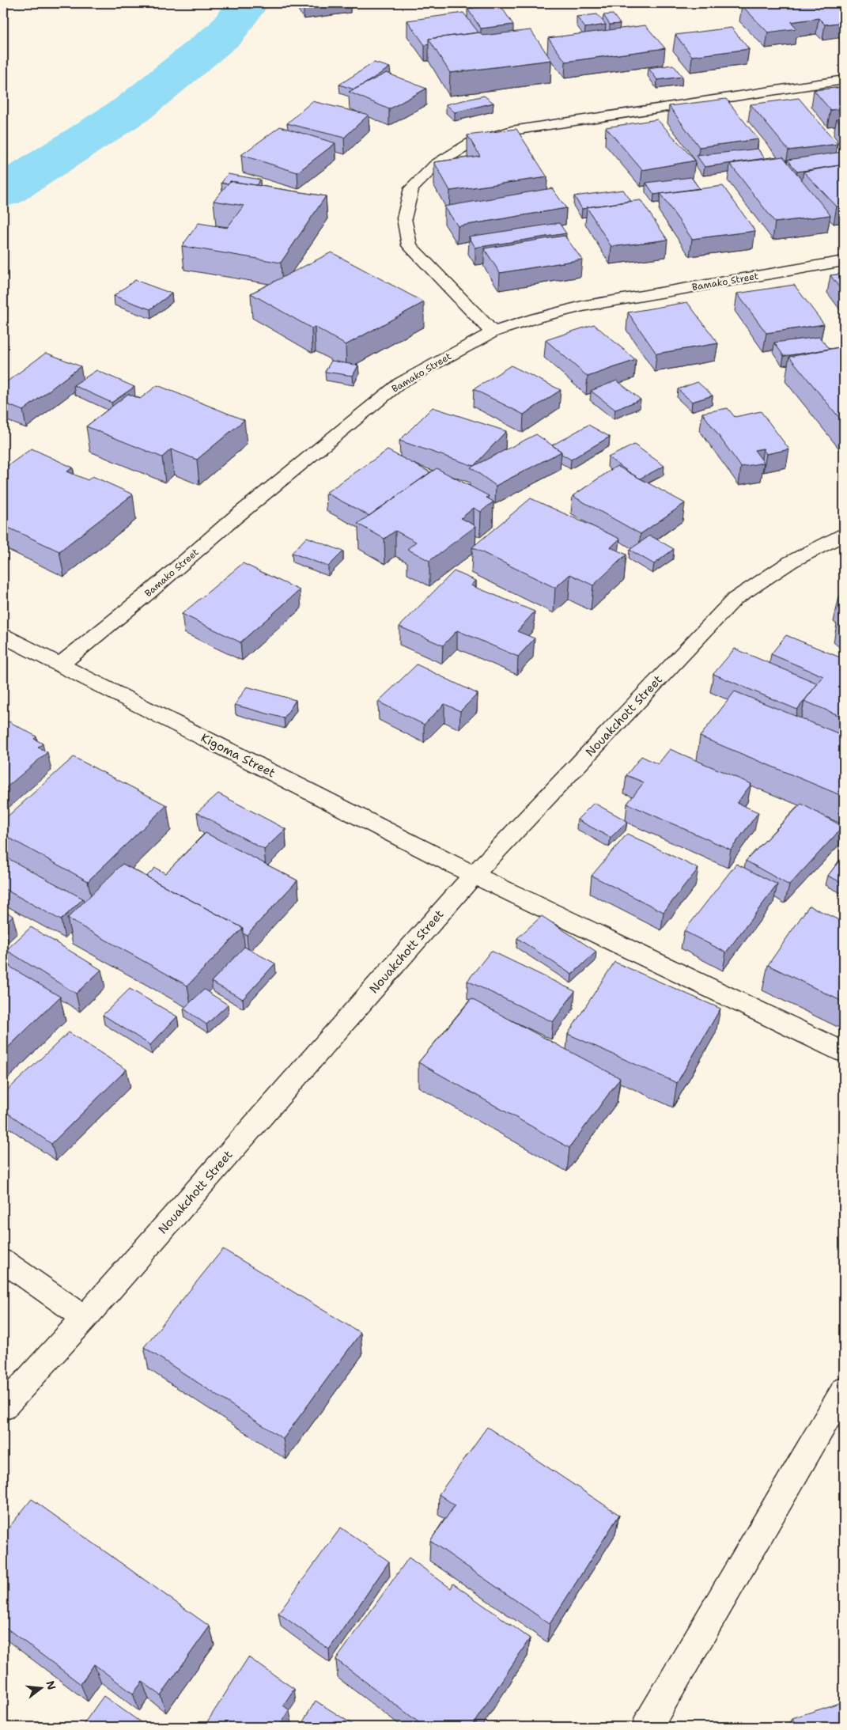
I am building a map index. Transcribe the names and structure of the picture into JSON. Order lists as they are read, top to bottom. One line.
{"streets":{"street":["Bamako Street","Nouakchott Street","Kigoma Street"]},"crossings":[["Bamako Street","Kigoma Street"],["Nouakchott Street","Kigoma Street"]],"north":"right"}
